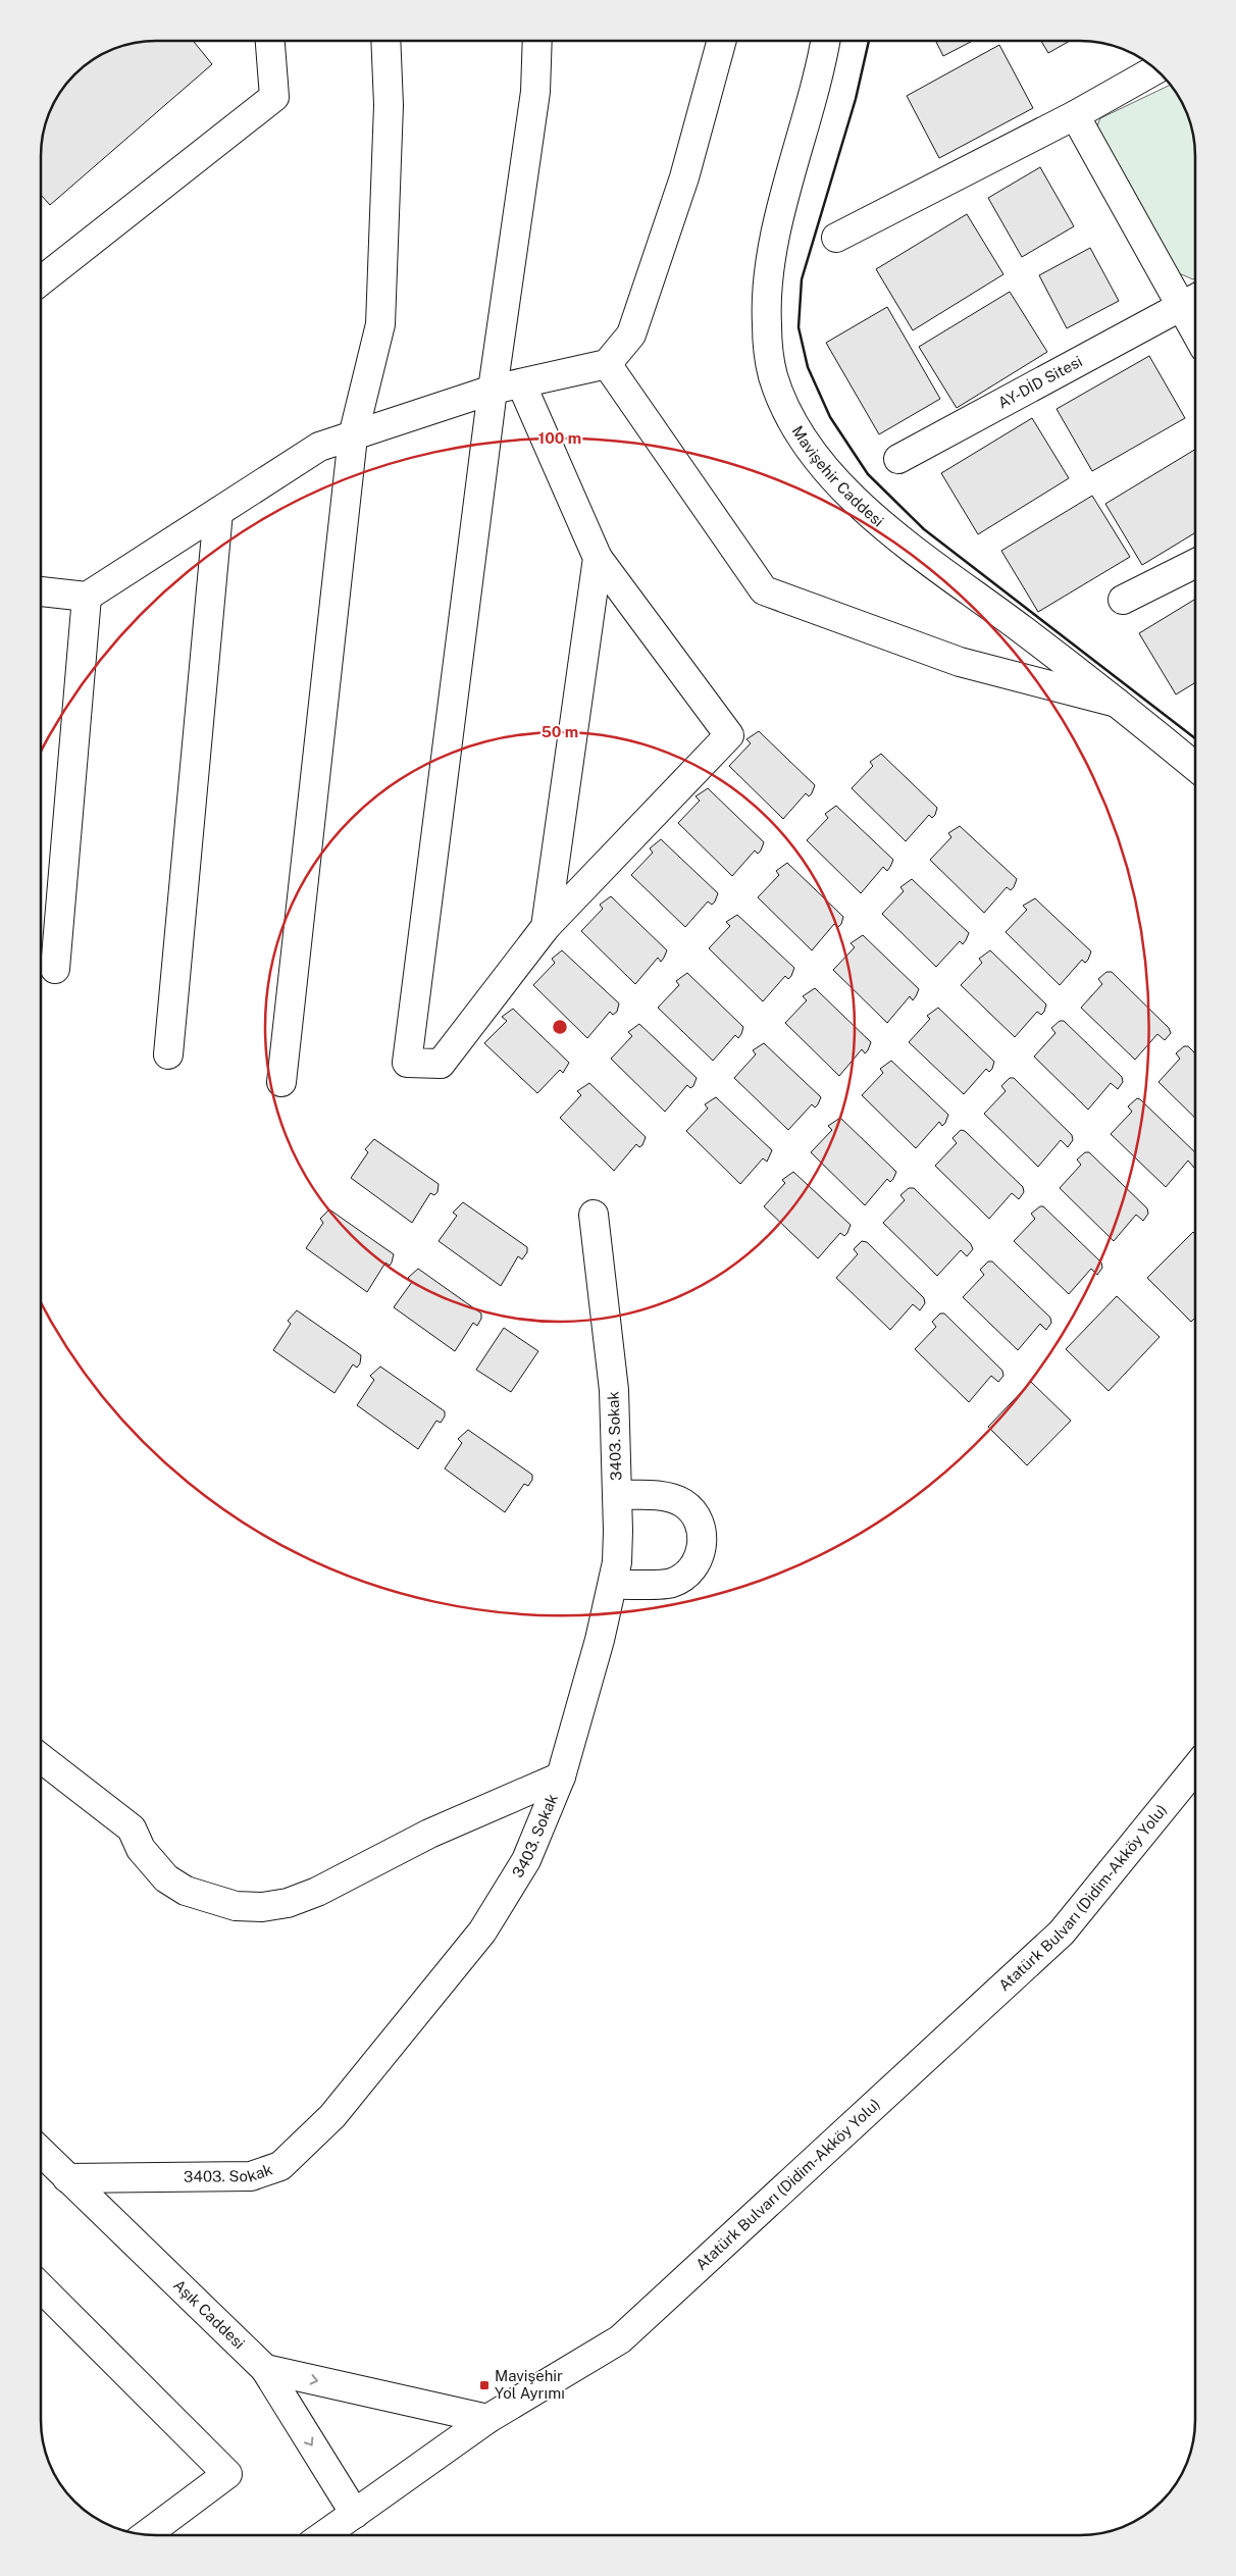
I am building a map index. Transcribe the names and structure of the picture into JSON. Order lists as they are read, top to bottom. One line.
{"streets":{"street":["AY-DİD Sitesi","Mavişehir Caddesi","3403. Sokak","Atatürk Bulvarı (Didim-Akköy Yolu)","Aşık Caddesi"]},"crossings":[["3403. Sokak","Aşık Caddesi"],["Atatürk Bulvarı (Didim-Akköy Yolu)","Aşık Caddesi"]],"one_way":["Aşık Caddesi"],"places":{"transit":["Mavişehir Yol Ayrımı"]},"rings":["100 m","50 m"]}
